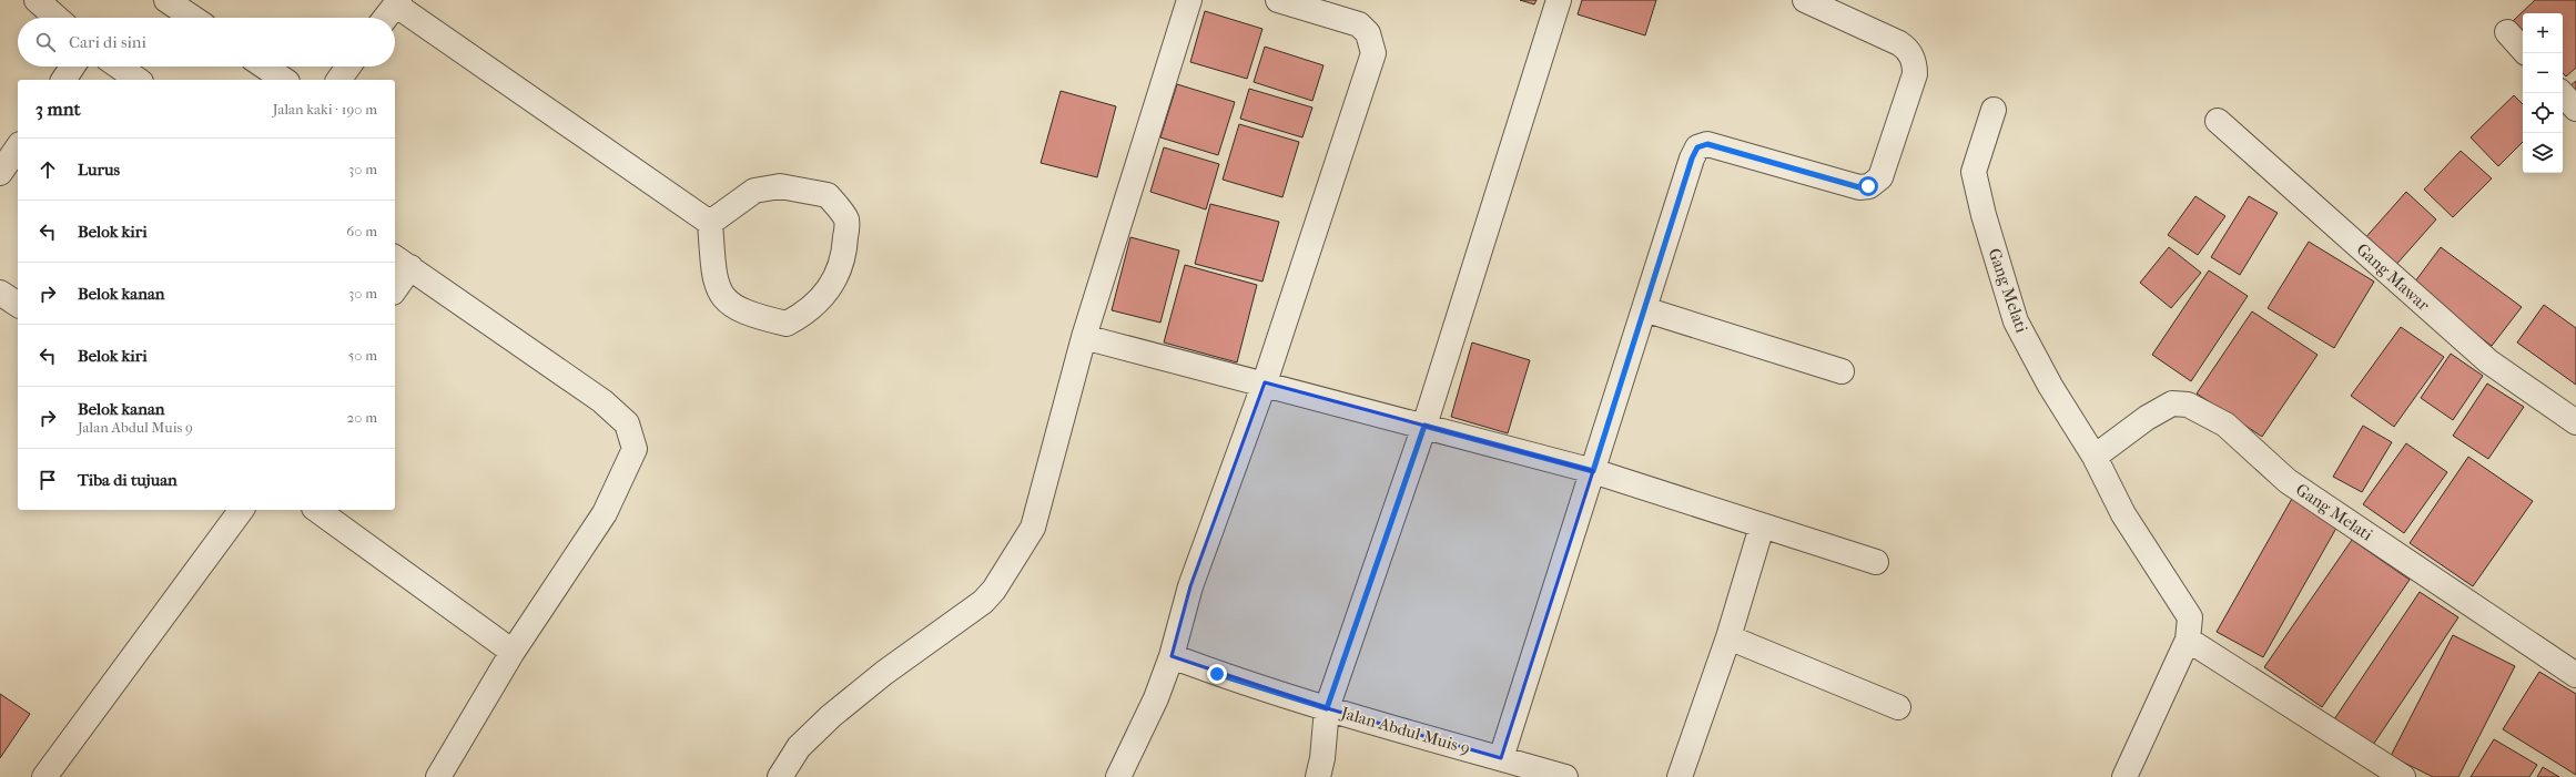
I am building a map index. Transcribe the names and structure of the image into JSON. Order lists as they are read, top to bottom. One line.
{"streets":{"street":["Gang Mawar","Gang Melati","Jalan Abdul Muis 9"]},"page":{"map_buttons":["+","−"],"search":"Cari di sini","heading":["3 mnt","Jalan kaki · 190 m"],"list":[["Lurus","30 m"],["Belok kiri","60 m"],["Belok kanan","30 m"],["Belok kiri","50 m"],["Belok kanan","Jalan Abdul Muis 9","20 m"],"Tiba di tujuan"]}}
